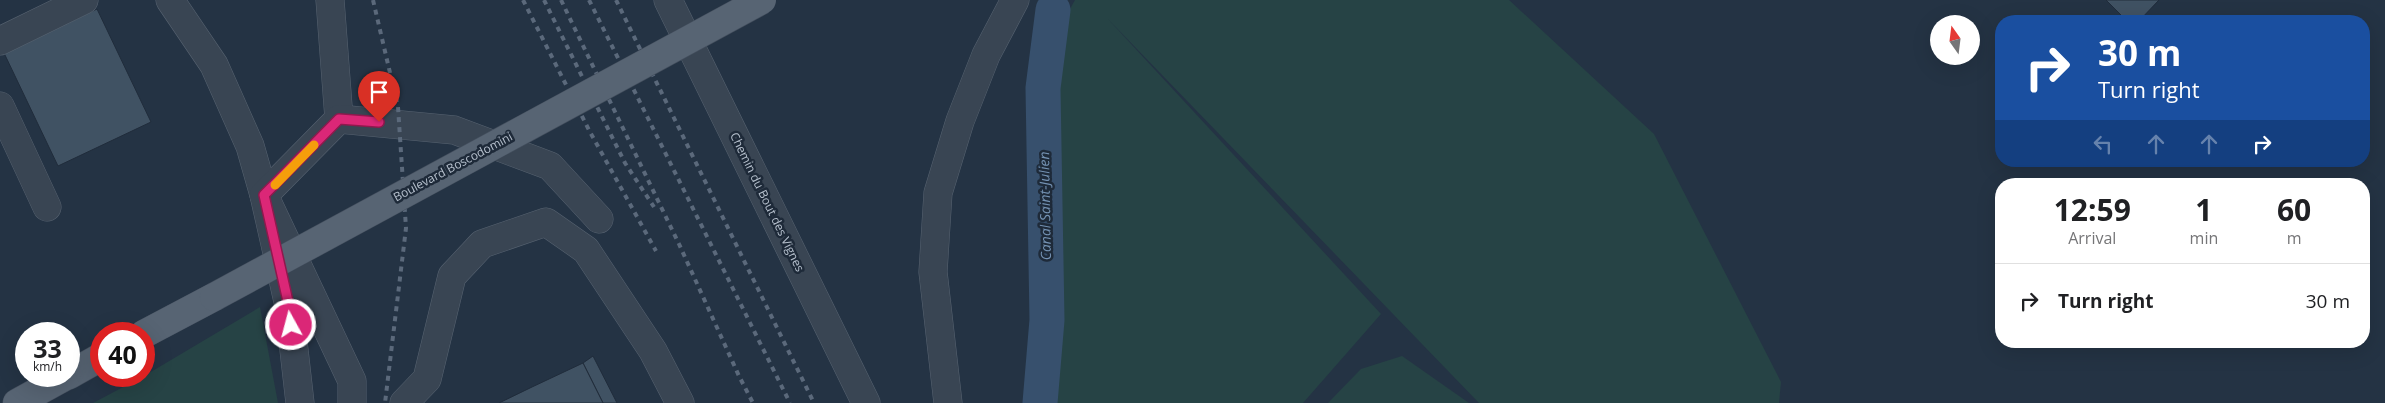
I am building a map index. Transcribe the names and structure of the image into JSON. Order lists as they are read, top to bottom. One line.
{"streets":{"main road":["Boulevard Boscodomini"],"street":["Chemin du Bout des Vignes"]},"water":["Canal Saint-Julien"],"north":"top","page":{"turn":["30 m","Turn right"],"eta":["12:59","Arrival","1","min","60","m"],"list":[{"name":"Turn right","value":"30 m"}],"speed":"33 km/h","limit":"40"}}
